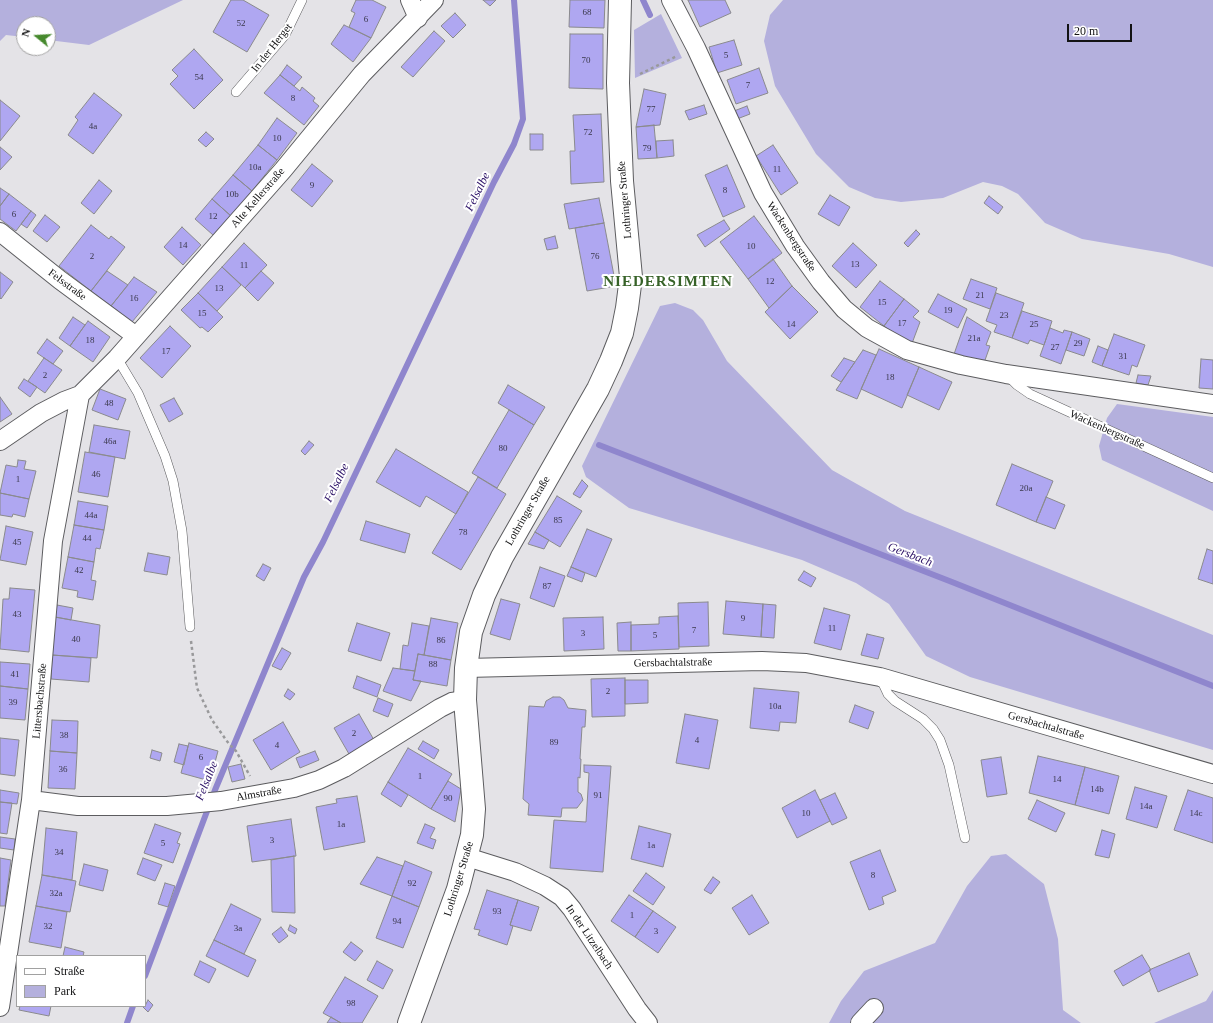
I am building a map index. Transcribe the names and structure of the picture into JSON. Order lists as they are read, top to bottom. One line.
{"streets":{"main road":["Lothringer Straße"],"street":["Alte Kellerstraße","Wackenbergstraße","Felsstraße","Gersbachtalstraße","Littersbachstraße","Almstraße","In der Litzelbach"],"lane":["In der Herget"]},"crossings":[["Alte Kellerstraße","Felsstraße"],["Alte Kellerstraße","Littersbachstraße"],["Lothringer Straße","Gersbachtalstraße"],["Lothringer Straße","Almstraße"],["Lothringer Straße","In der Litzelbach"],["Littersbachstraße","Almstraße"]],"districts":["NIEDERSIMTEN"],"water":["Felsalbe","Gersbach"],"house_numbers":["68","6","52","5","70","54","7","8","77","4a","72","10","79","10a","11","9","8","10b","6","12","14","10","2","76","13","11","12","13","21","16","15","19","15","23","17","14","25","21a","18","29","27","17","31","2","18","48","46a","80","46","1","20a","44a","85","78","44","45","42","87","43","9","11","7","3","5","40","86","88","41","2","39","10a","2","38","4","89","4","6","36","1","14","14b","91","90","14a","10","14c","1a","3","5","1a","34","8","92","32a","93","1","94","32","3a","3","98"],"legend":["Straße","Park"],"scale_bar":"20 m","north":"left"}
